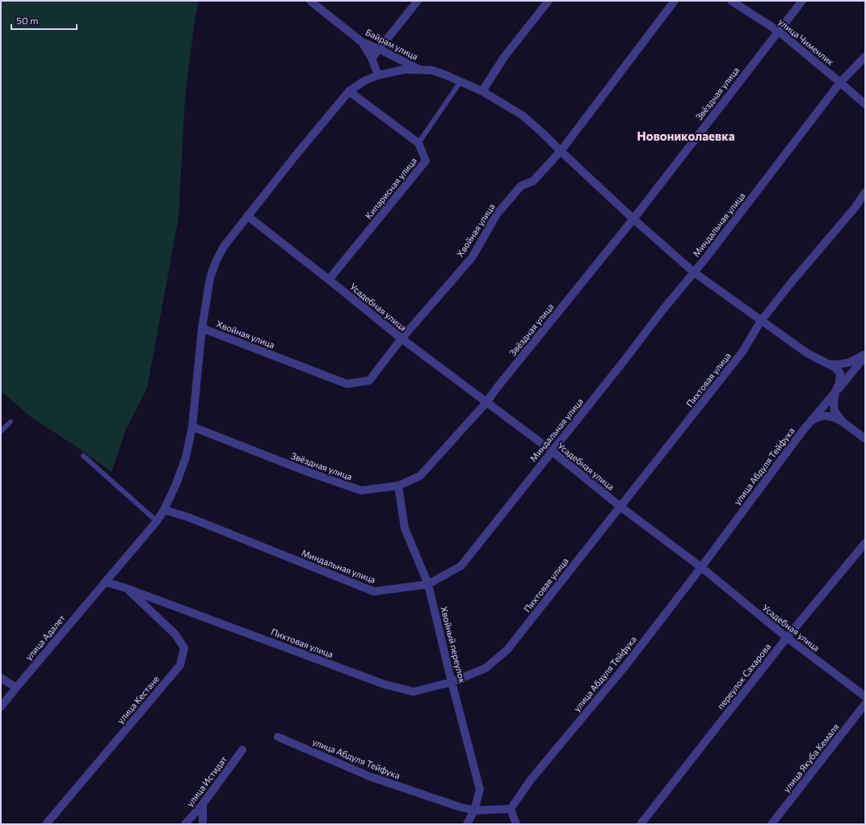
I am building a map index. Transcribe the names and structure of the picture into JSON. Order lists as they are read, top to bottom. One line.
{"streets":{"street":["улица Чименлик","Байрам улица","Звёздная улица","Кипарисная улица","Миндальная улица","Хвойная улица","Усадебная улица","Пихтовая улица","улица Абдуля Тейфука","улица Адалет","Хвойный переулок","переулок Сахарова","улица Кестане","улица Якуба Кемаля","улица Истидат"]},"crossings":[["улица Чименлик","Звёздная улица"],["улица Чименлик","Миндальная улица"],["Байрам улица","улица Адалет"],["Звёздная улица","Усадебная улица"],["Звёздная улица","улица Адалет"],["Звёздная улица","Хвойный переулок"],["Кипарисная улица","Усадебная улица"],["Миндальная улица","Усадебная улица"],["Миндальная улица","улица Адалет"],["Миндальная улица","Хвойный переулок"],["Хвойная улица","Усадебная улица"],["Хвойная улица","улица Адалет"],["Усадебная улица","Пихтовая улица"],["Усадебная улица","улица Абдуля Тейфука"],["Усадебная улица","улица Адалет"],["Усадебная улица","переулок Сахарова"],["Пихтовая улица","улица Адалет"],["Пихтовая улица","Хвойный переулок"],["Пихтовая улица","улица Кестане"],["улица Абдуля Тейфука","Хвойный переулок"]],"districts":["Новониколаевка"],"scale_bar":"50 m"}
